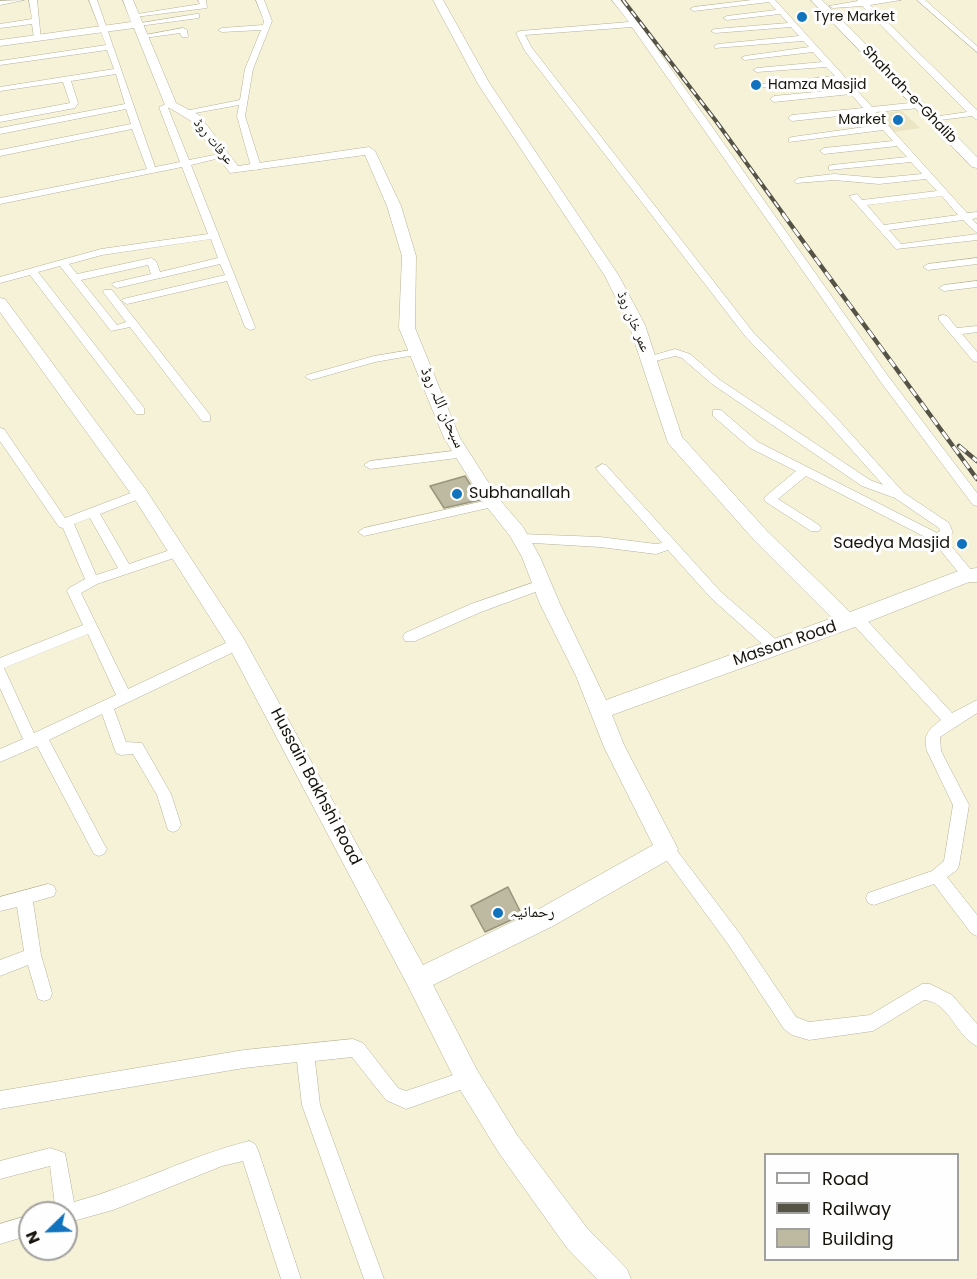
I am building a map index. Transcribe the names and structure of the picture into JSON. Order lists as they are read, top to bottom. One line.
{"streets":{"street":["Shahrah-e-Ghalib","عرفات روڈ","عمر خان روڈ","سبحان اللہ روڈ","Massan Road","Hussain Bakhshi Road"]},"crossings":[["عرفات روڈ","سبحان اللہ روڈ"],["عمر خان روڈ","Massan Road"],["سبحان اللہ روڈ","Massan Road"]],"places":["Tyre Market","Hamza Masjid","Market","Subhanallah","Saedya Masjid","رحمانیہ"],"legend":["Road","Railway","Building"],"north":"bottom left"}
